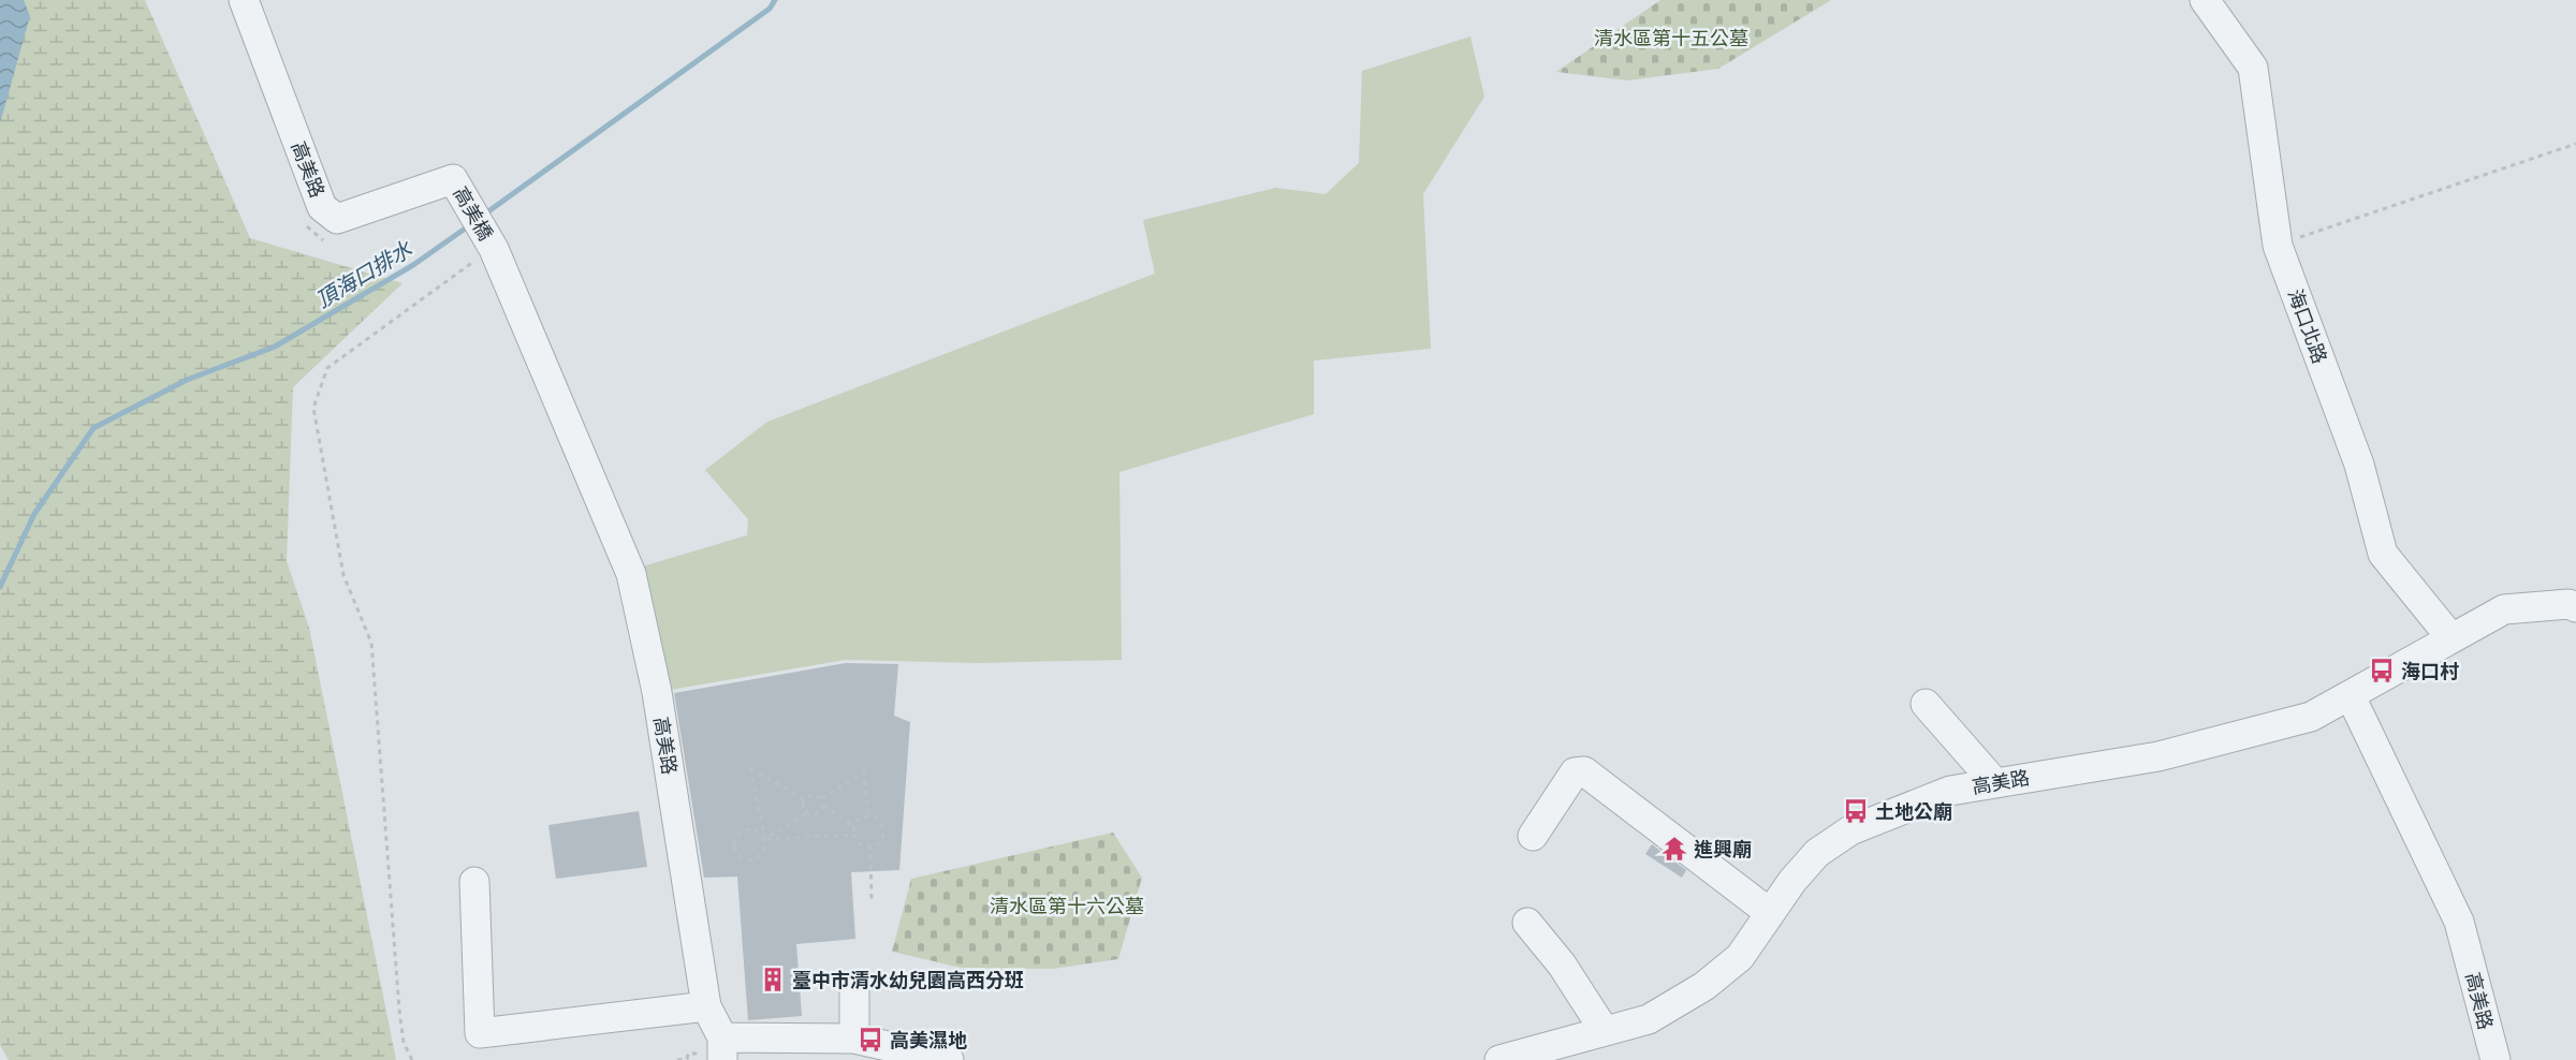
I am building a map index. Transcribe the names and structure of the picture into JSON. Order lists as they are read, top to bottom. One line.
{"streets":{"street":["高美路","高美橋","海口北路"]},"crossings":[["高美路","高美橋"],["高美路","海口北路"]],"water":["頂海口排水"],"parks":["清水區第十五公墓","清水區第十六公墓"],"places":{"bus stop":["海口村","土地公廟","高美濕地"],"temple":["進興廟"],"building":["臺中市清水幼兒園高西分班"]}}
